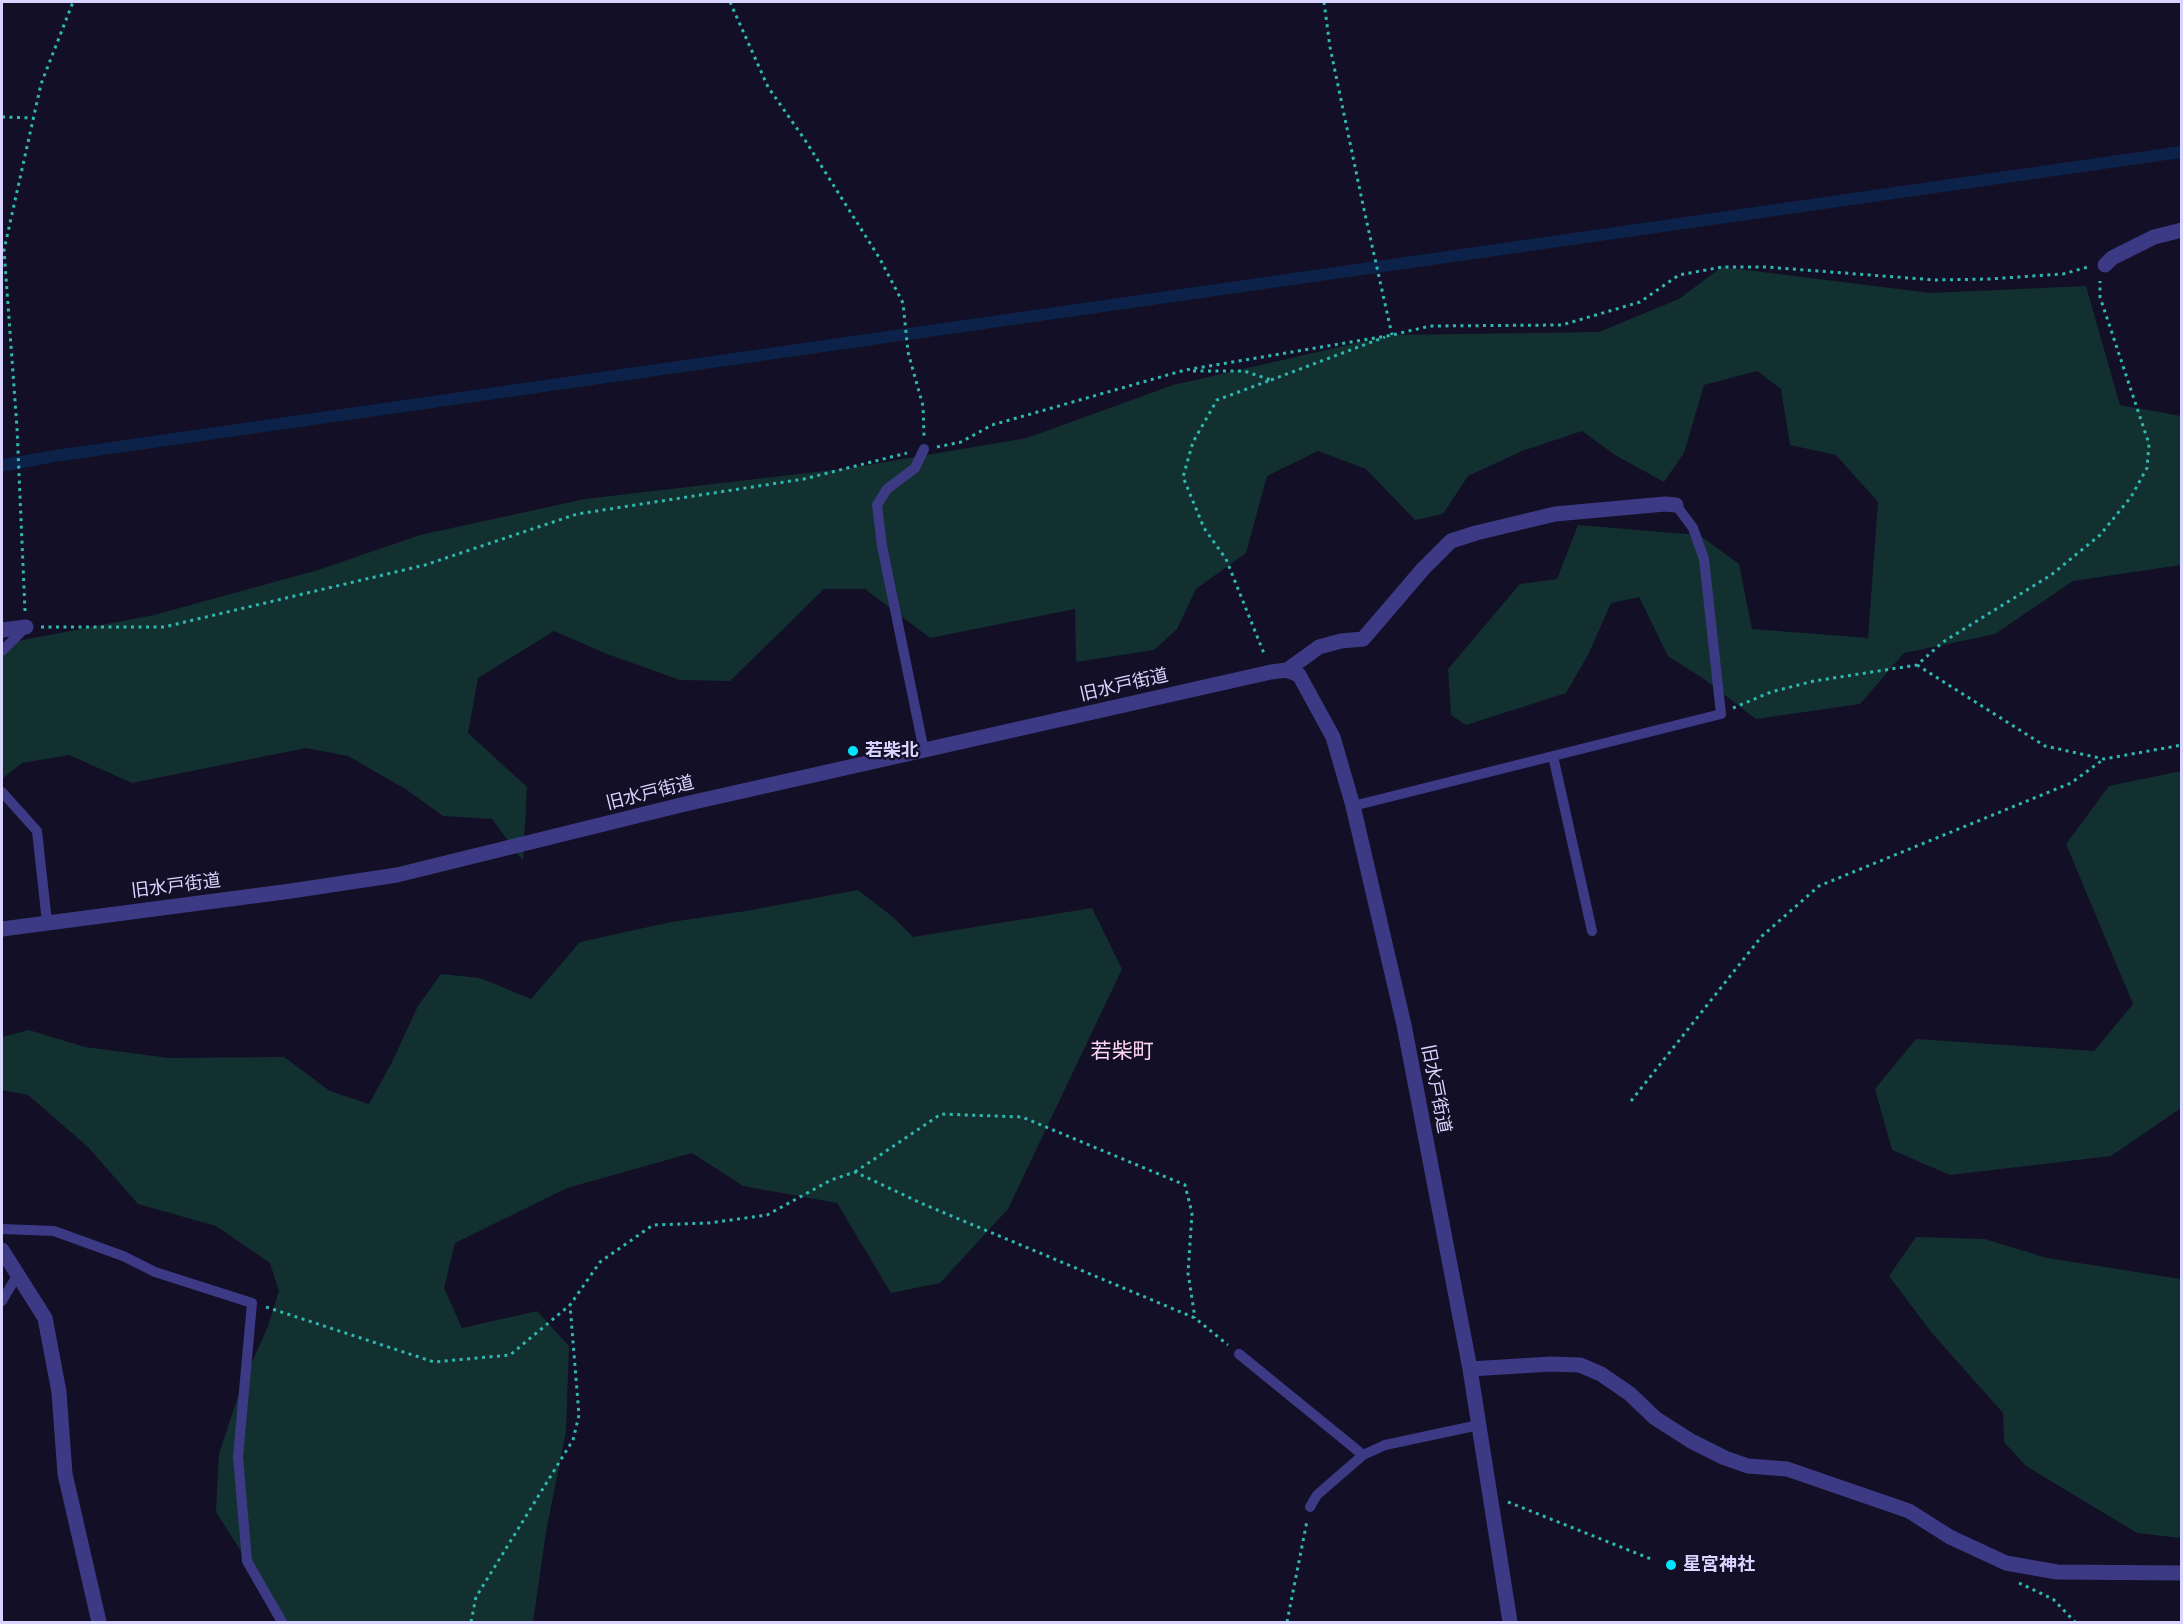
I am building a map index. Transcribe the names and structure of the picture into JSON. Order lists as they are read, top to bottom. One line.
{"streets":{"street":["旧水戸街道"]},"districts":["若柴町"],"places":["若柴北","星宮神社"]}
